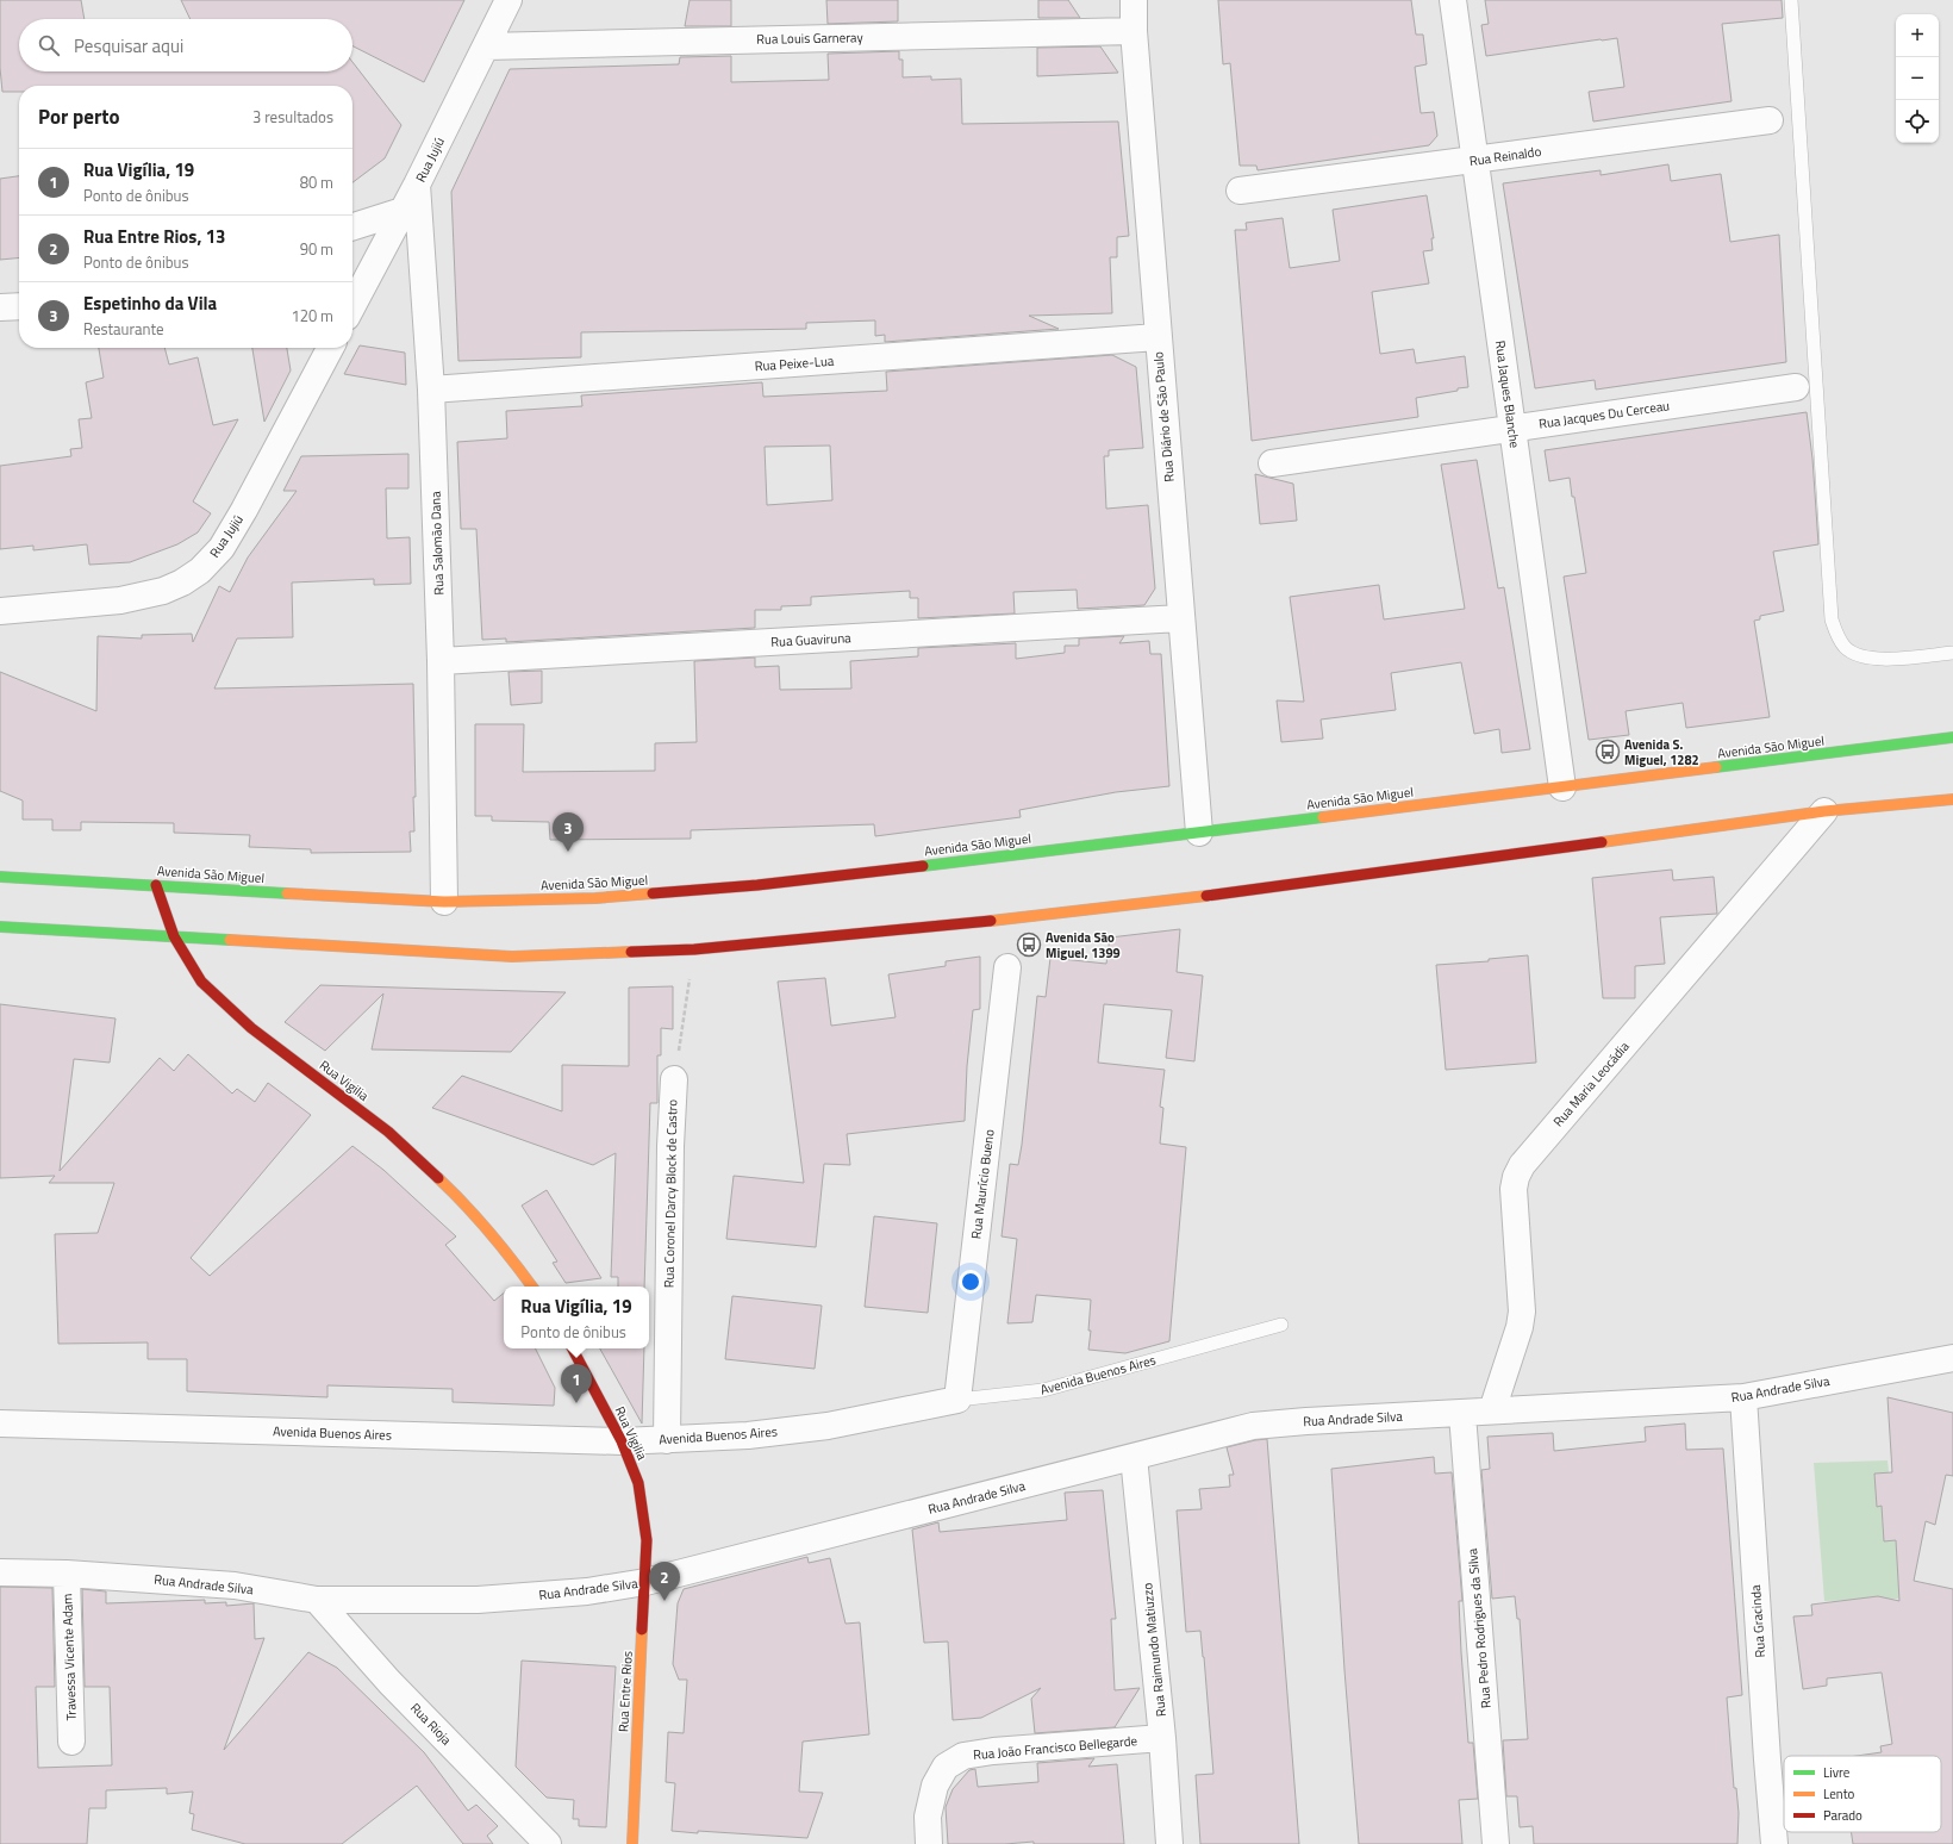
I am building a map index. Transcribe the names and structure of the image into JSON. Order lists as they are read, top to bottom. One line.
{"streets":{"main road":["Avenida São Miguel","Rua Vigilia","Rua Entre Rios"],"street":["Rua Louis Garneray","Rua Reinaldo","Rua Jujiú","Rua Peixe-Lua","Rua Jaques Blanche","Rua Jacques Du Cerceau","Rua Diário de São Paulo","Rua Salomão Dana","Rua Guaviruna","Rua Maria Leocádia","Rua Maurício Bueno","Rua Coronel Darcy Block de Castro","Avenida Buenos Aires","Rua Andrade Silva","Rua Gracinda","Rua Pedro Rodrigues da Silva","Rua Raimundo Matiuzzo","Travessa Vicente Adam","Rua Rioja","Rua João Francisco Bellegarde"]},"crossings":[["Rua Louis Garneray","Rua Jujiú"],["Rua Louis Garneray","Rua Diário de São Paulo"],["Rua Reinaldo","Rua Jaques Blanche"],["Rua Jujiú","Rua Salomão Dana"],["Rua Peixe-Lua","Rua Diário de São Paulo"],["Rua Peixe-Lua","Rua Salomão Dana"],["Rua Jaques Blanche","Rua Jacques Du Cerceau"],["Rua Jaques Blanche","Avenida São Miguel"],["Rua Diário de São Paulo","Rua Guaviruna"],["Rua Diário de São Paulo","Avenida São Miguel"],["Rua Salomão Dana","Rua Guaviruna"],["Rua Salomão Dana","Avenida São Miguel"],["Avenida São Miguel","Rua Vigilia"],["Rua Vigilia","Avenida Buenos Aires"],["Rua Vigilia","Rua Entre Rios"],["Rua Maria Leocádia","Rua Andrade Silva"],["Rua Maurício Bueno","Avenida Buenos Aires"],["Rua Coronel Darcy Block de Castro","Avenida Buenos Aires"],["Rua Andrade Silva","Rua Gracinda"],["Rua Andrade Silva","Rua Pedro Rodrigues da Silva"],["Rua Andrade Silva","Rua Raimundo Matiuzzo"],["Rua Andrade Silva","Travessa Vicente Adam"],["Rua Andrade Silva","Rua Entre Rios"],["Rua Andrade Silva","Rua Rioja"],["Rua Raimundo Matiuzzo","Rua João Francisco Bellegarde"]],"places":{"bus stop":["Avenida S. Miguel, 1282","Avenida São Miguel, 1399"]},"legend":["Livre","Lento","Parado"],"page":{"map_buttons":["+","−"],"search":"Pesquisar aqui","heading":["Por perto","3 resultados"],"list":[{"mark":"1","name":"Rua Vigília, 19","note":"Ponto de ônibus","value":"80 m"},{"mark":"2","name":"Rua Entre Rios, 13","note":"Ponto de ônibus","value":"90 m"},{"mark":"3","name":"Espetinho da Vila","note":"Restaurante","value":"120 m"}],"pins":["3","1","2"],"popup":["Rua Vigília, 19","Ponto de ônibus"]}}
